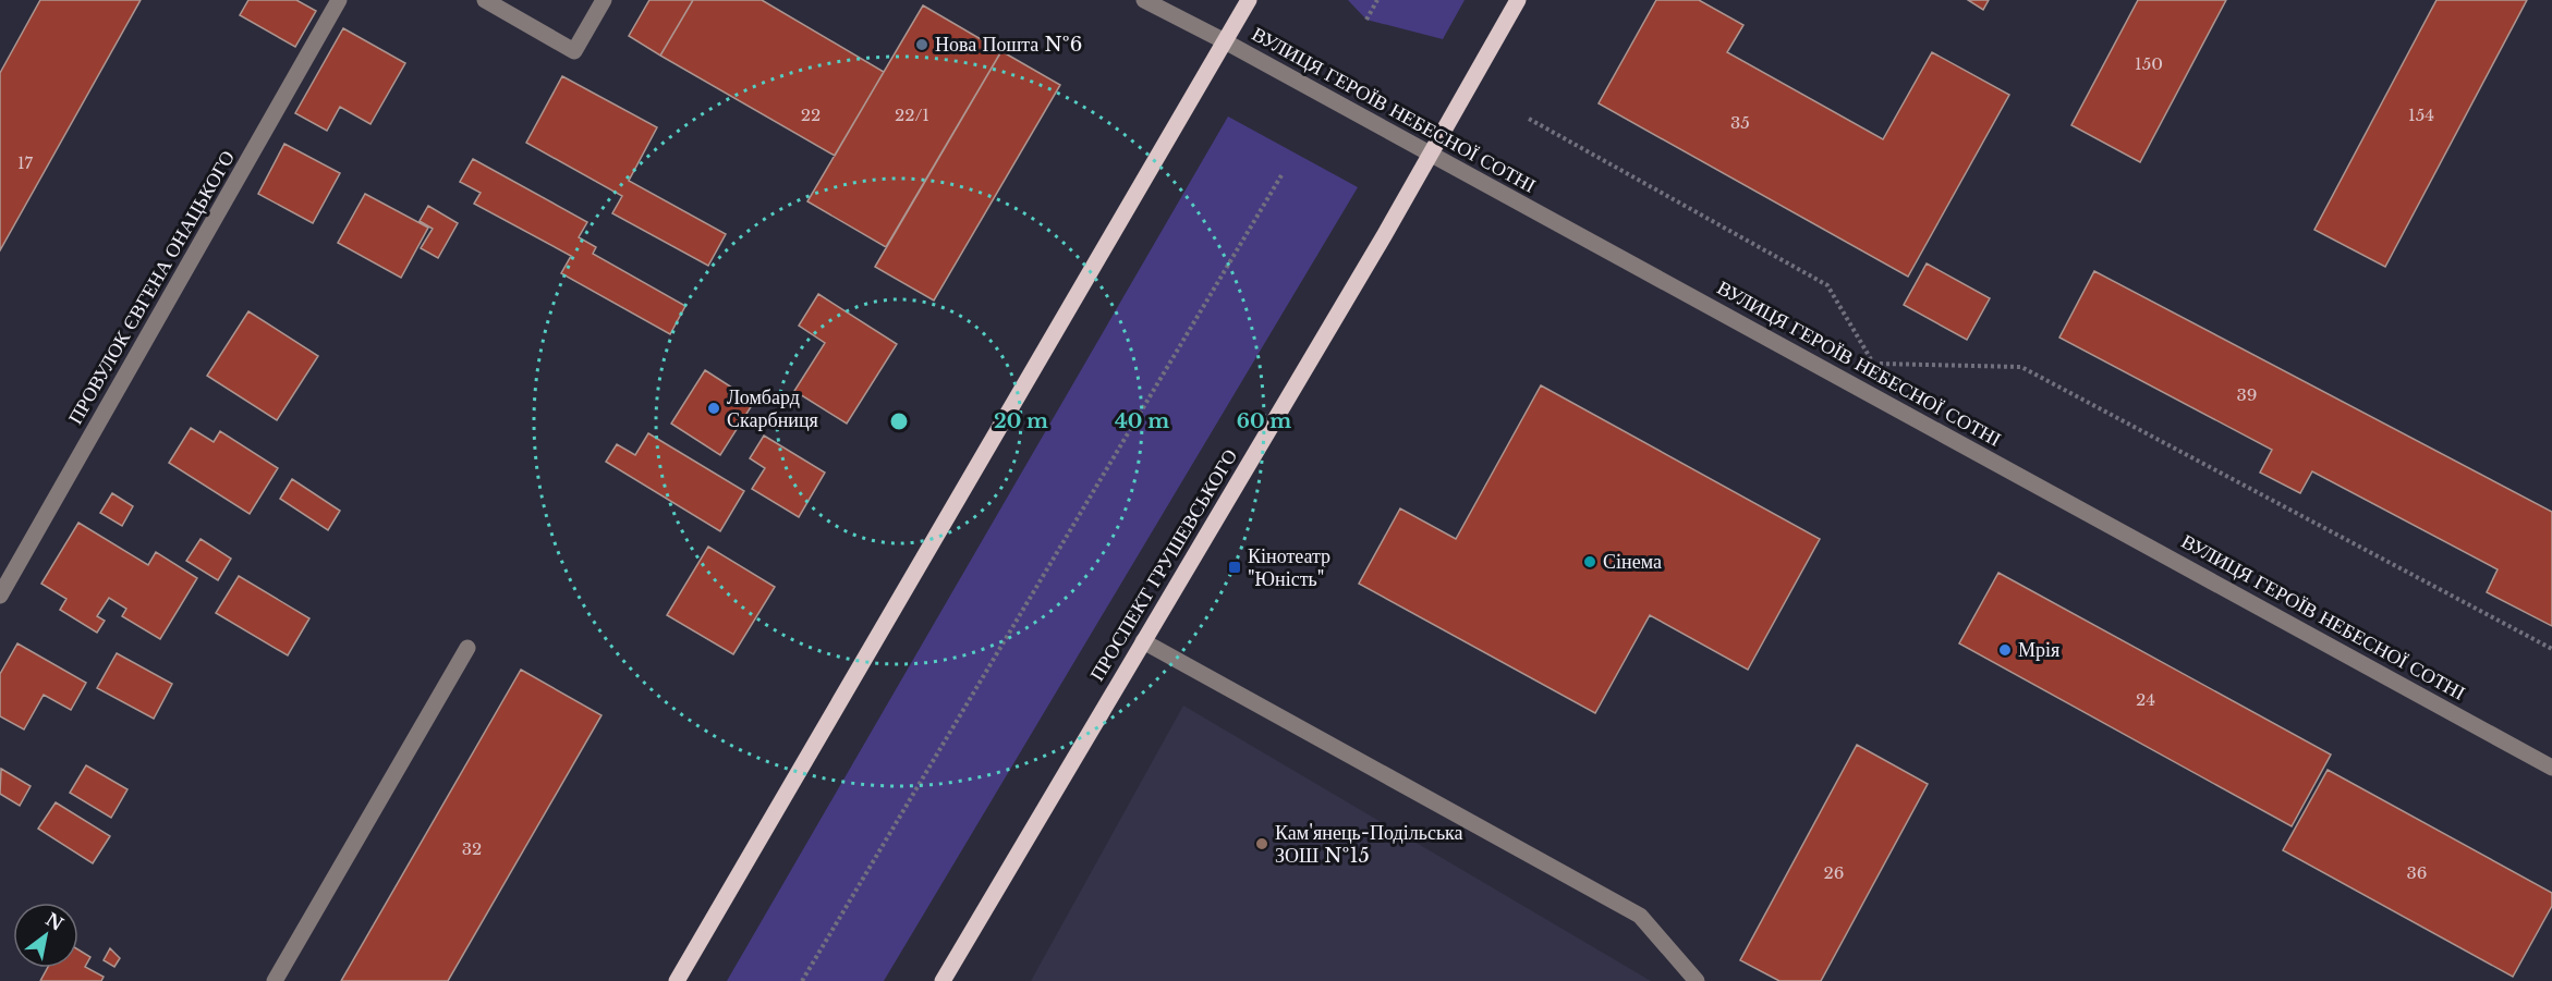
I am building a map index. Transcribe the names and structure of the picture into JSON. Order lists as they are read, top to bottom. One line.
{"streets":{"main road":["ПРОСПЕКТ ГРУШЕВСЬКОГО"],"street":["ВУЛИЦЯ ГЕРОЇВ НЕБЕСНОЇ СОТНІ","ПРОВУЛОК ЄВГЕНА ОНАЦЬКОГО"]},"crossings":[["ВУЛИЦЯ ГЕРОЇВ НЕБЕСНОЇ СОТНІ","ПРОСПЕКТ ГРУШЕВСЬКОГО"]],"places":{"other":["Нова Пошта №6","Ломбард Скарбниця","Сінема","Мрія","Кам'янець-Подільська ЗОШ №15"],"transit":["Кінотеатр \"Юність\""]},"house_numbers":["150","22","22/1","154","35","17","39","24","32","26","36"],"north":"top right","rings":["20 m","40 m","60 m"]}
